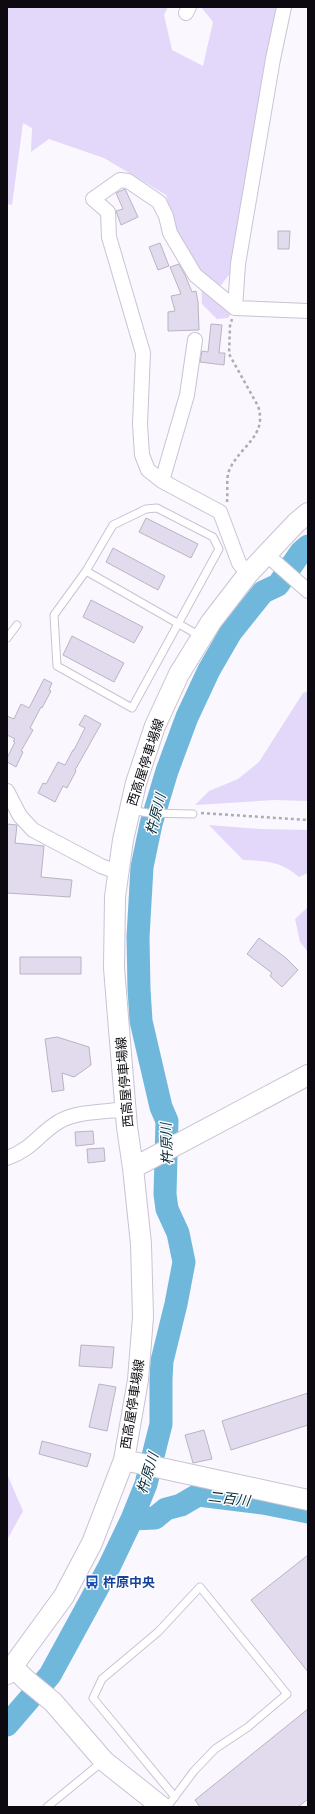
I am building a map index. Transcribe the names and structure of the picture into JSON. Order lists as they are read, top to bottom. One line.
{"streets":{"main road":["西高屋停車場線"]},"water":["杵原川","二百川"],"places":{"bus stop":["杵原中央"]}}
